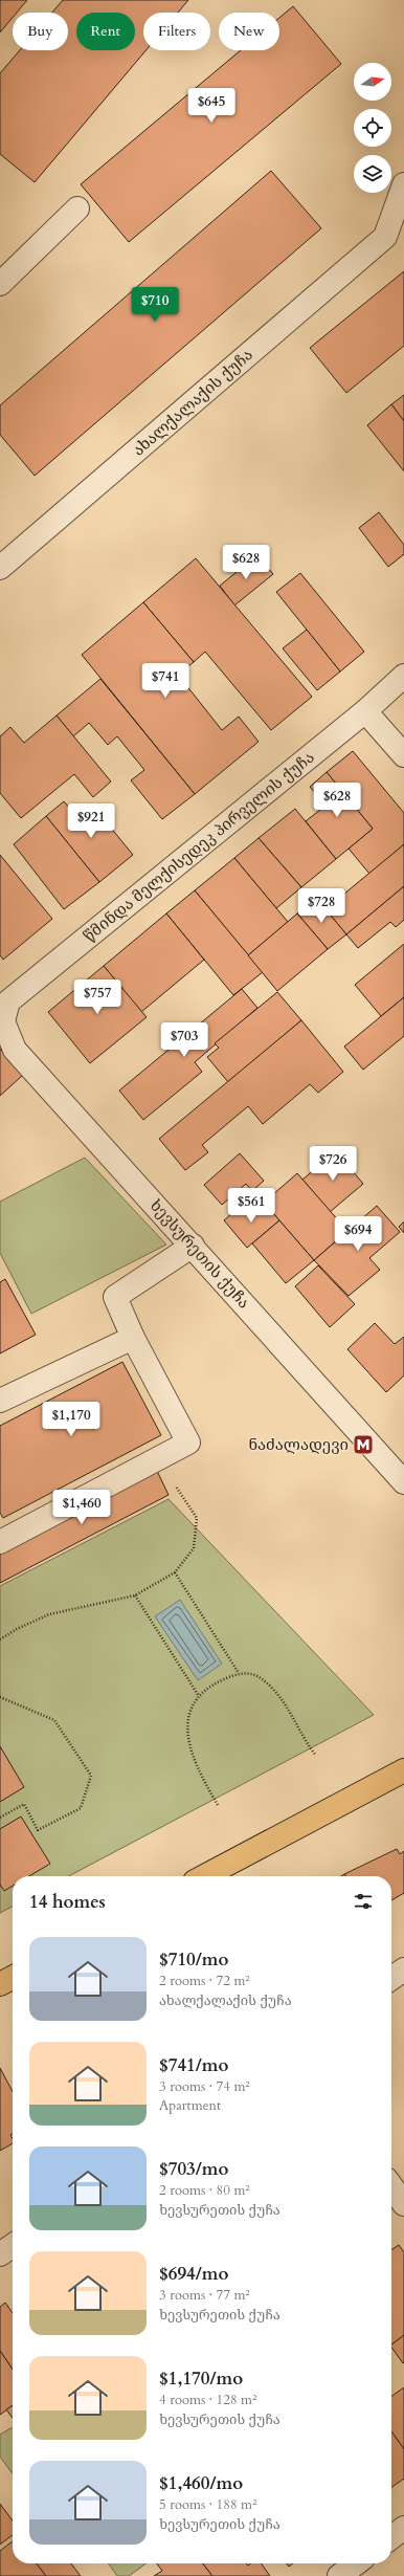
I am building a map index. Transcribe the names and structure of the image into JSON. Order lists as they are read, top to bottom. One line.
{"streets":{"street":["ახალქალაქის ქუჩა","წმინდა მელქისედეკ პირველის ქუჩა","ხევსურეთის ქუჩა"]},"crossings":[["წმინდა მელქისედეკ პირველის ქუჩა","ხევსურეთის ქუჩა"]],"places":{"metro station":["ნაძალადევი"]},"north":"right","page":{"chip":["Buy","Rent","Filters","New"],"price":["$645","$710","$628","$741","$628","$921","$728","$757","$703","$726","$561","$694","$1,170","$1,460"],"heading":"14 homes","list":[{"name":"$710/mo","note":"2 rooms · 72 m² · ახალქალაქის ქუჩა"},{"name":"$741/mo","note":"3 rooms · 74 m² · Apartment"},{"name":"$703/mo","note":"2 rooms · 80 m² · ხევსურეთის ქუჩა"},{"name":"$694/mo","note":"3 rooms · 77 m² · ხევსურეთის ქუჩა"},{"name":"$1,170/mo","note":"4 rooms · 128 m² · ხევსურეთის ქუჩა"},{"name":"$1,460/mo","note":"5 rooms · 188 m² · ხევსურეთის ქუჩა"}]}}
